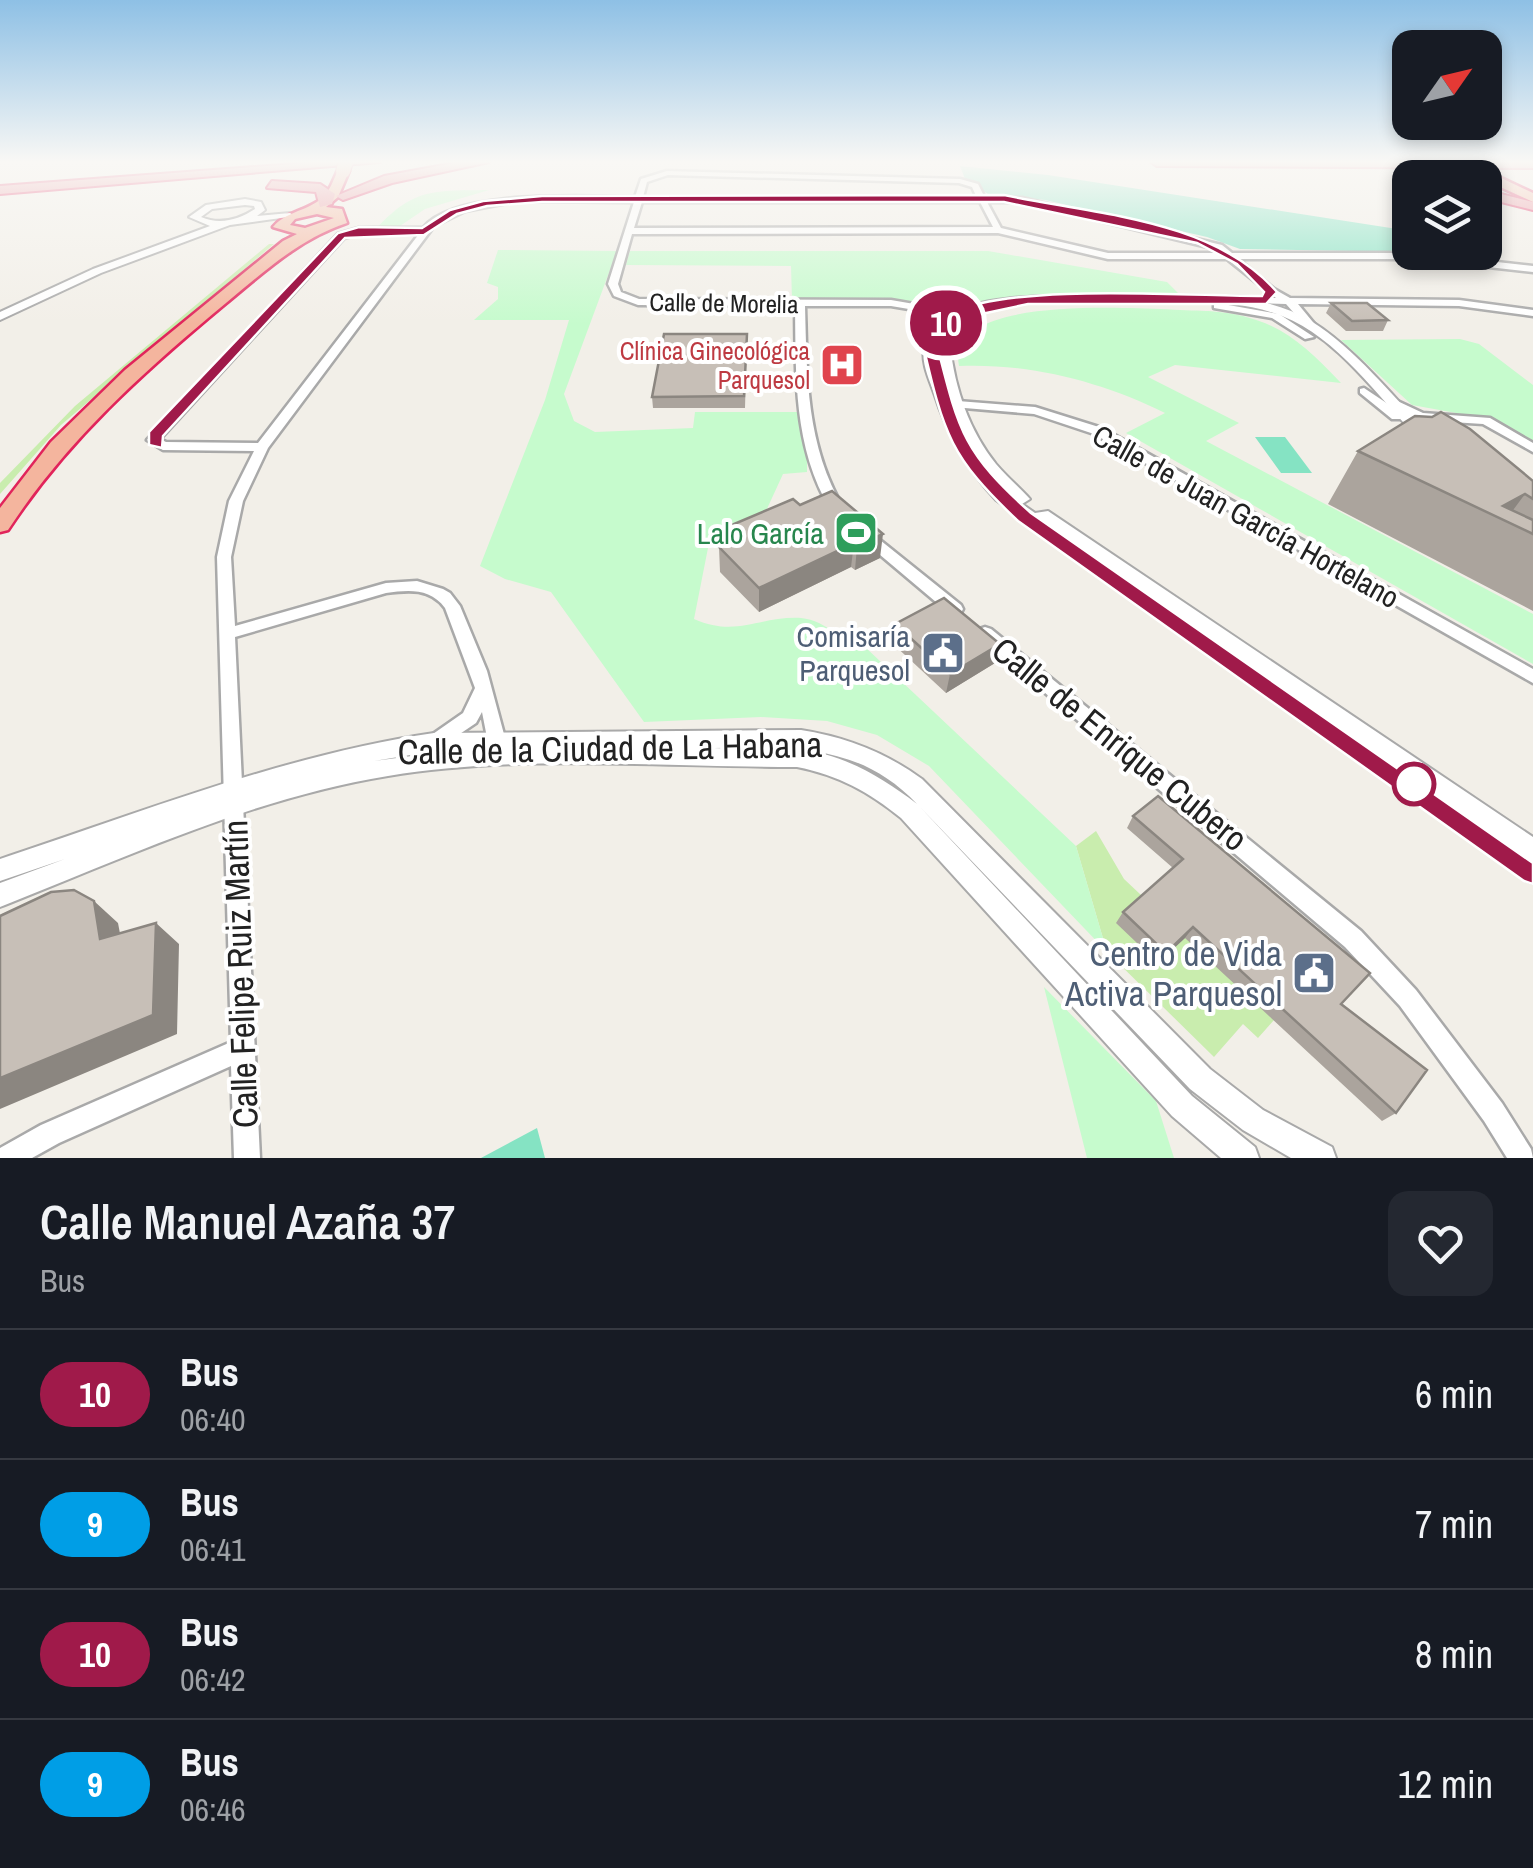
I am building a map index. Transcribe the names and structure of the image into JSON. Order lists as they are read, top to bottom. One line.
{"streets":{"street":["Calle de Morelia","Calle de Juan García Hortelano","Calle de Enrique Cubero","Calle de la Ciudad de La Habana","Calle Felipe Ruiz Martín"]},"crossings":[["Calle de Morelia","Calle de Enrique Cubero"],["Calle de la Ciudad de La Habana","Calle Felipe Ruiz Martín"]],"places":{"hospital":["Clínica Ginecológica Parquesol"],"sports":["Lalo García"],"public building":["Comisaría Parquesol","Centro de Vida Activa Parquesol"]},"lines":["bus line 10"],"north":"top right","page":{"on_map":"10","heading":["Calle Manuel Azaña 37","Bus"],"list":[{"mark":"10","name":"Bus","note":"06:40","value":"6 min"},{"mark":"9","name":"Bus","note":"06:41","value":"7 min"},{"mark":"10","name":"Bus","note":"06:42","value":"8 min"},{"mark":"9","name":"Bus","note":"06:46","value":"12 min"}]}}
